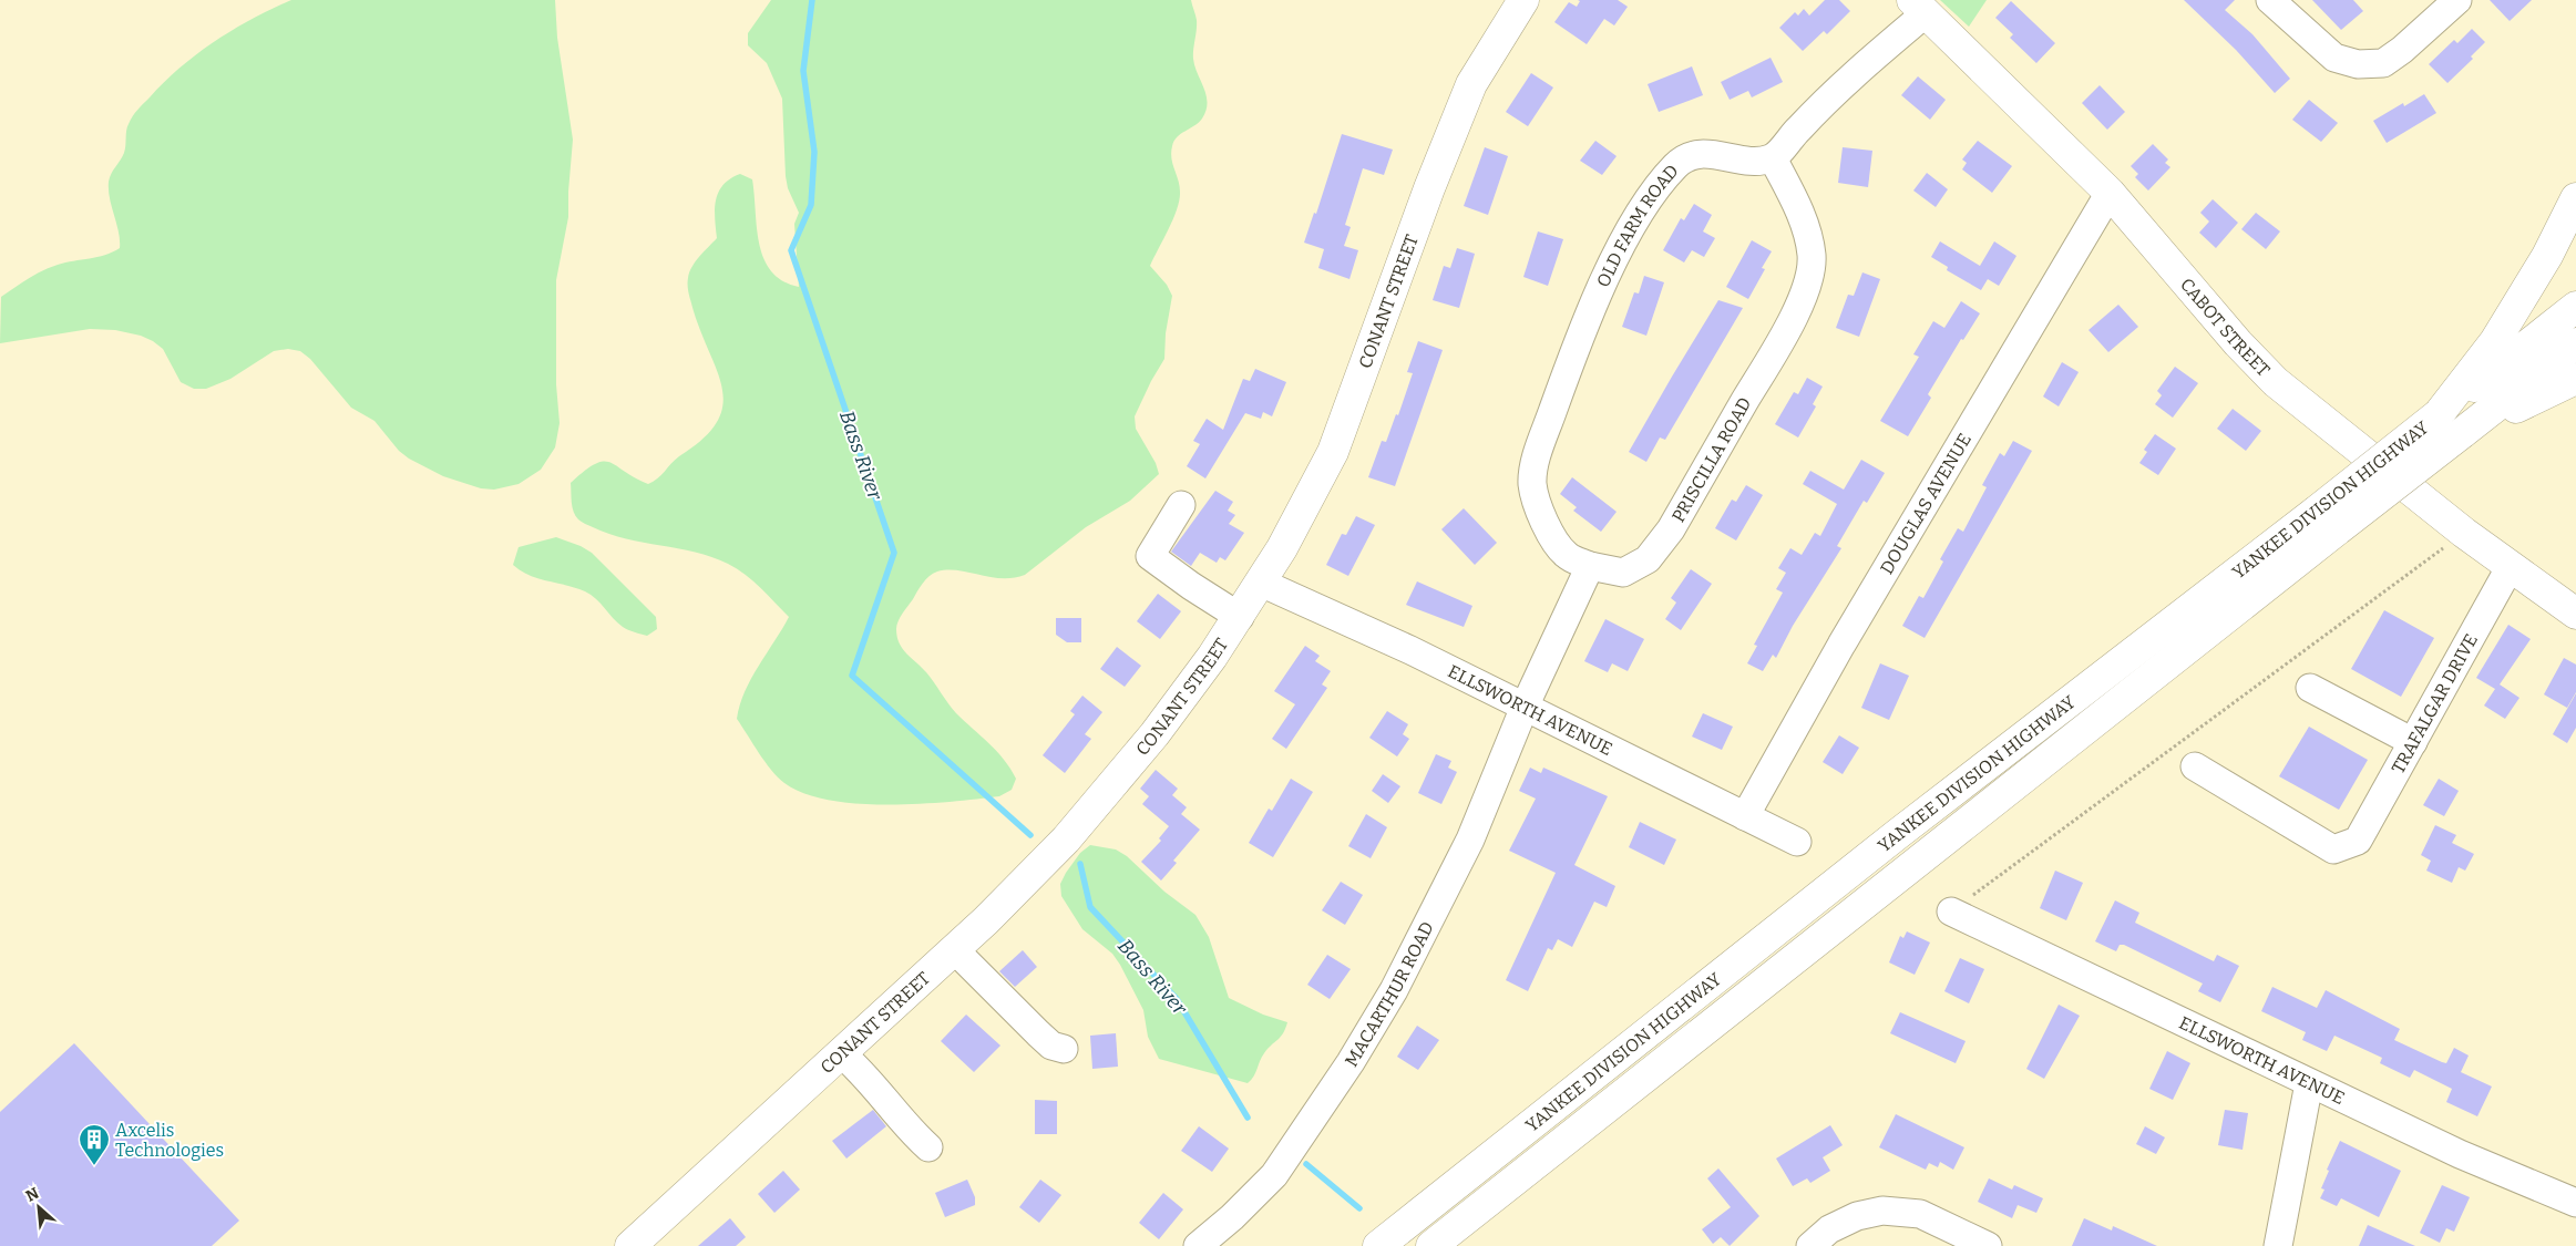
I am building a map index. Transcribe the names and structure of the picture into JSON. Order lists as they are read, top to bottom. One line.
{"streets":{"main road":["CONANT STREET","CABOT STREET","YANKEE DIVISION HIGHWAY"],"street":["OLD FARM ROAD","PRISCILLA ROAD","DOUGLAS AVENUE","TRAFALGAR DRIVE","ELLSWORTH AVENUE","MACARTHUR ROAD"]},"crossings":[["OLD FARM ROAD","PRISCILLA ROAD"],["CONANT STREET","ELLSWORTH AVENUE"],["CABOT STREET","DOUGLAS AVENUE"],["CABOT STREET","TRAFALGAR DRIVE"],["DOUGLAS AVENUE","ELLSWORTH AVENUE"],["ELLSWORTH AVENUE","MACARTHUR ROAD"]],"water":["Bass River"],"places":{"building":["Axcelis Technologies"]},"north":"top left"}
